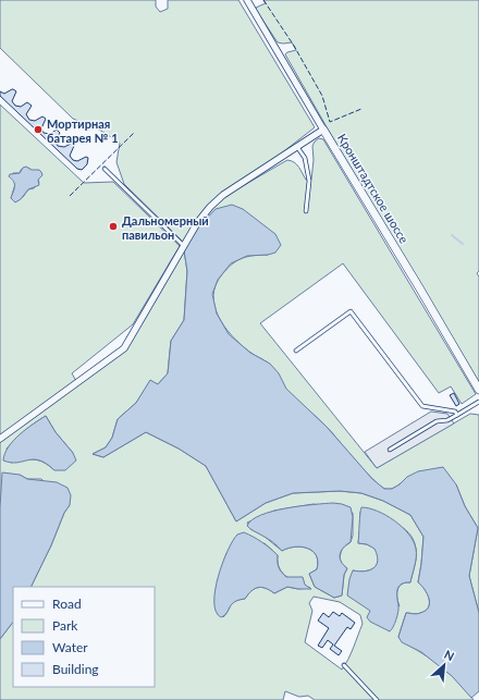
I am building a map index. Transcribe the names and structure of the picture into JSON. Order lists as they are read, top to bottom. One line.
{"streets":{"street":["Кронштадтское шоссе"]},"places":["Мортирная батарея № 1","Дальномерный павильон"],"legend":["Road","Park","Water","Building"],"north":"top right"}
